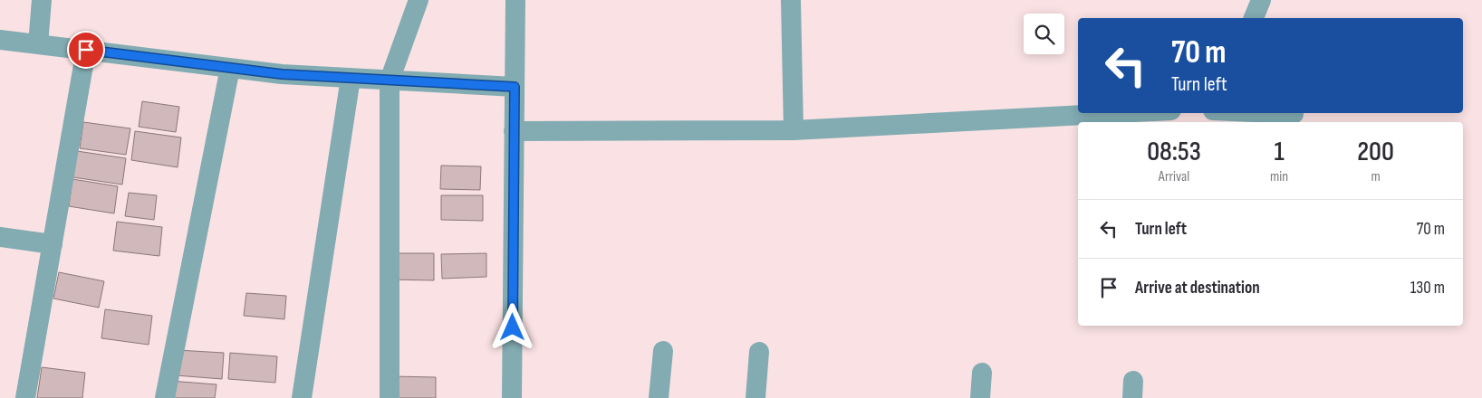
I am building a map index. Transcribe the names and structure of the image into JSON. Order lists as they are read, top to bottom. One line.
{"page":{"turn":["70 m","Turn left"],"eta":["08:53","Arrival","1","min","200","m"],"list":[{"name":"Turn left","value":"70 m"},{"name":"Arrive at destination","value":"130 m"}]}}
